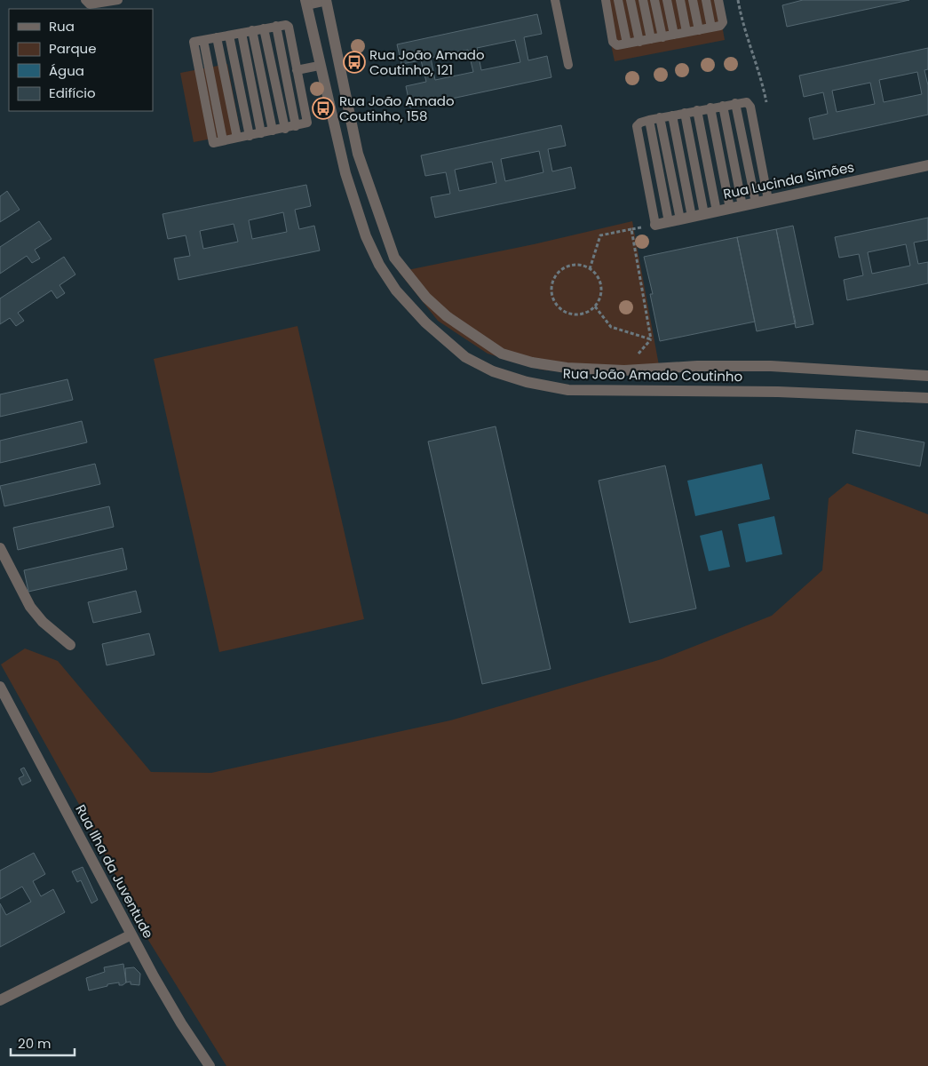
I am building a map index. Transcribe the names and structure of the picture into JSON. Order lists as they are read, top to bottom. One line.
{"streets":{"street":["Rua Lucinda Simões","Rua João Amado Coutinho","Rua Ilha da Juventude"]},"places":{"bus stop":["Rua João Amado Coutinho, 121","Rua João Amado Coutinho, 158"]},"legend":["Rua","Parque","Água","Edifício"],"scale_bar":"20 m"}
